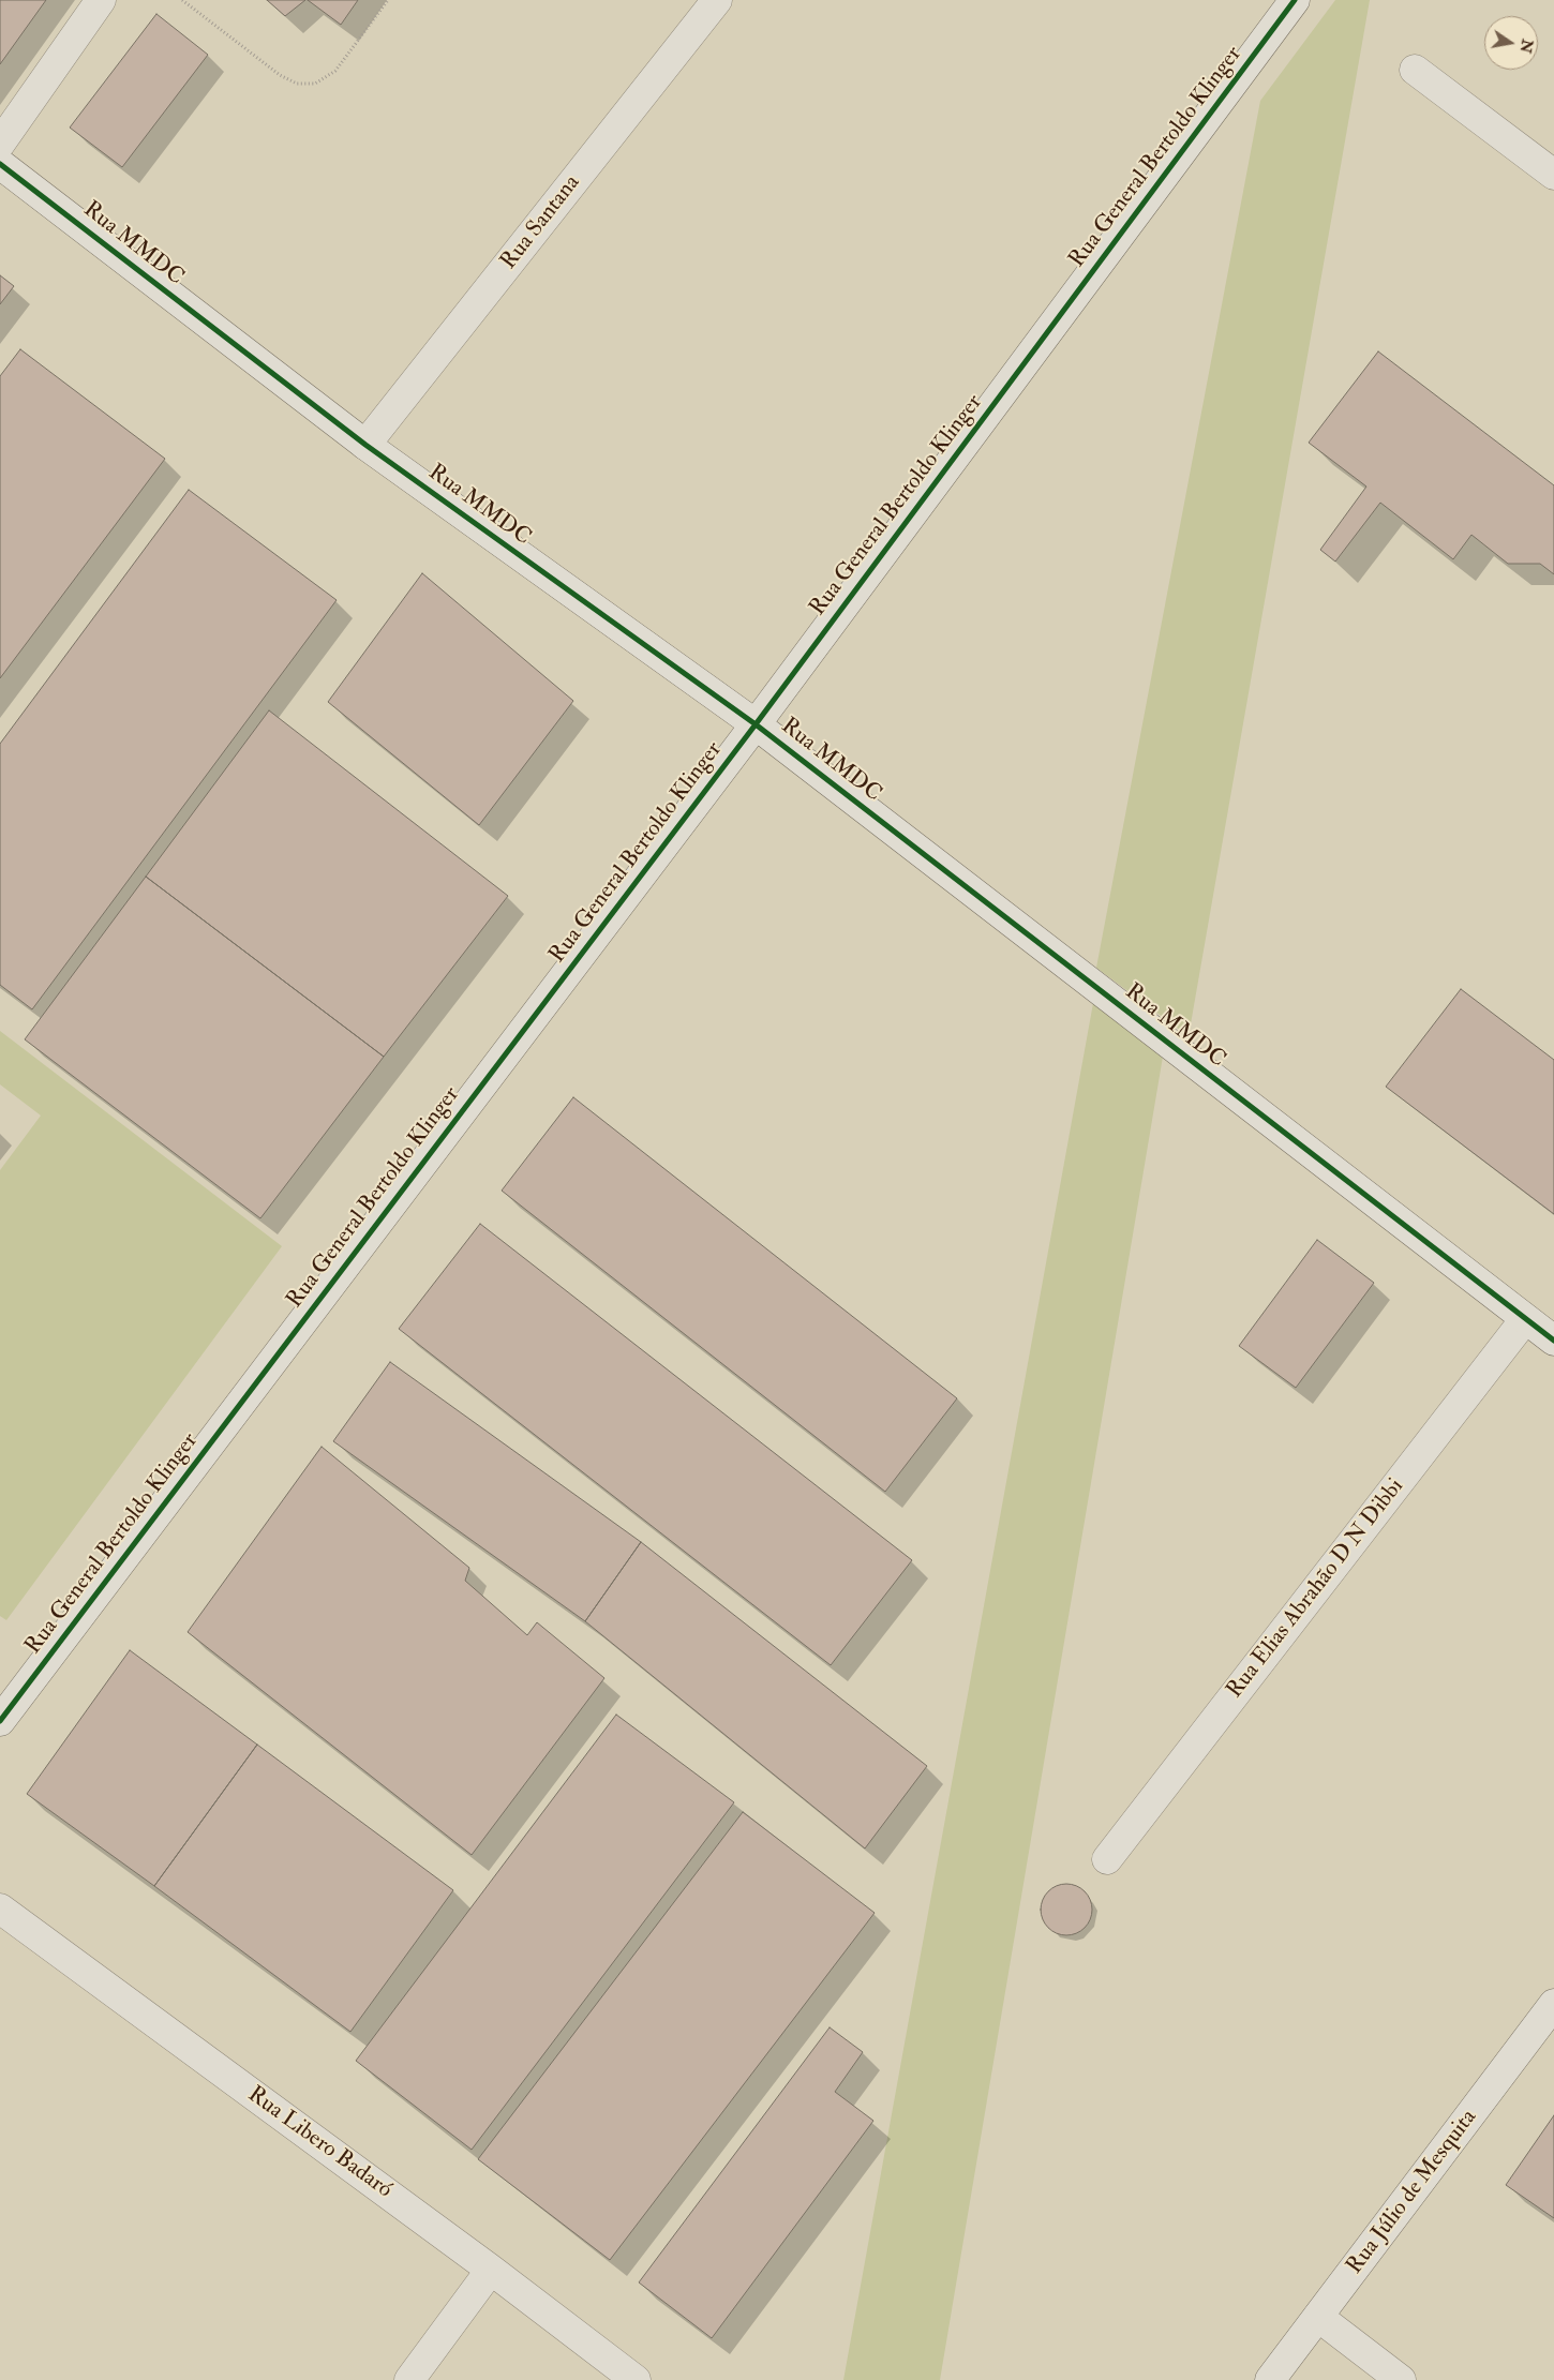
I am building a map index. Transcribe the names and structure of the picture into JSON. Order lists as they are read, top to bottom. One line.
{"streets":{"street":["Rua General Bertoldo Klinger","Rua Santana","Rua MMDC","Rua Elias Abrahão D N Dibbi","Rua Libero Badaró","Rua Júlio de Mesquita"]},"crossings":[["Rua General Bertoldo Klinger","Rua MMDC"],["Rua Santana","Rua MMDC"],["Rua MMDC","Rua Elias Abrahão D N Dibbi"]],"north":"right"}
